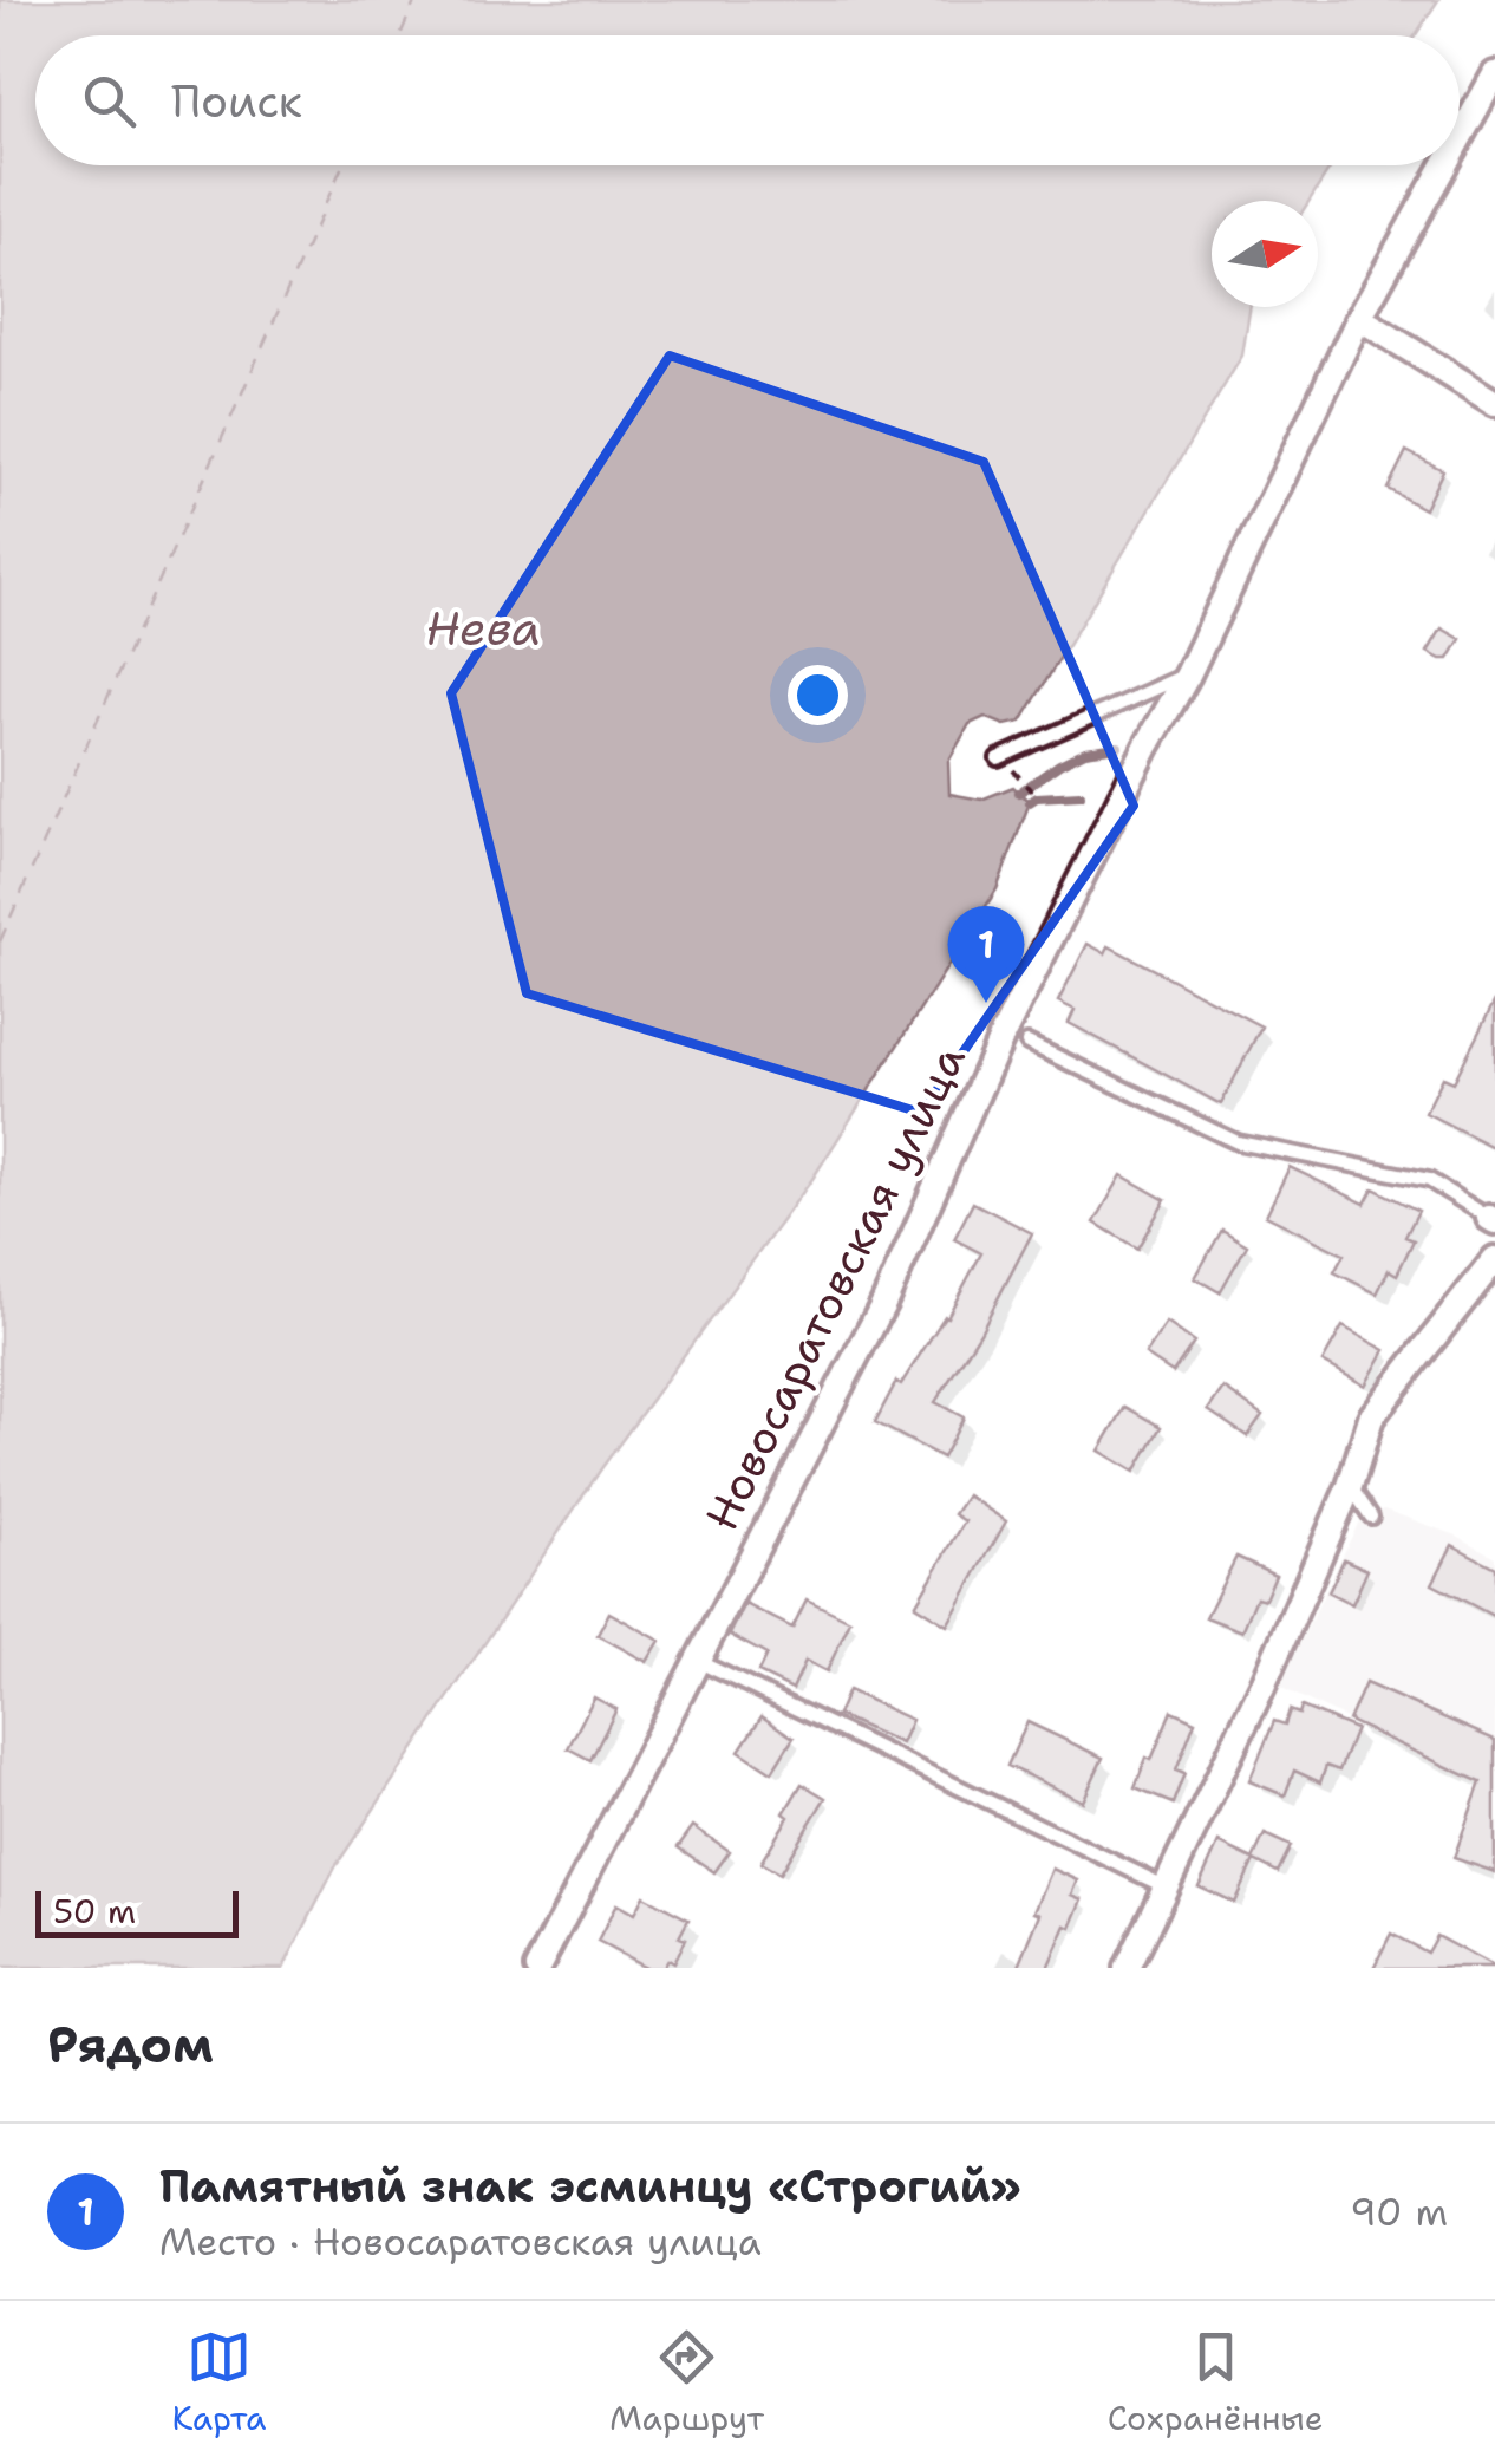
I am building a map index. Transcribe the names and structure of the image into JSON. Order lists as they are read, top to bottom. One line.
{"streets":{"street":["Новосаратовская улица"]},"water":["Нева"],"scale_bar":"50 m","north":"right","page":{"search":"Поиск","pins":"1","scale":"50 m","heading":"Рядом","list":[{"mark":"1","name":"Памятный знак эсминцу «Строгий»","note":"Место · Новосаратовская улица","value":"90 m"}],"nav":["Карта","Маршрут","Сохранённые"]}}
